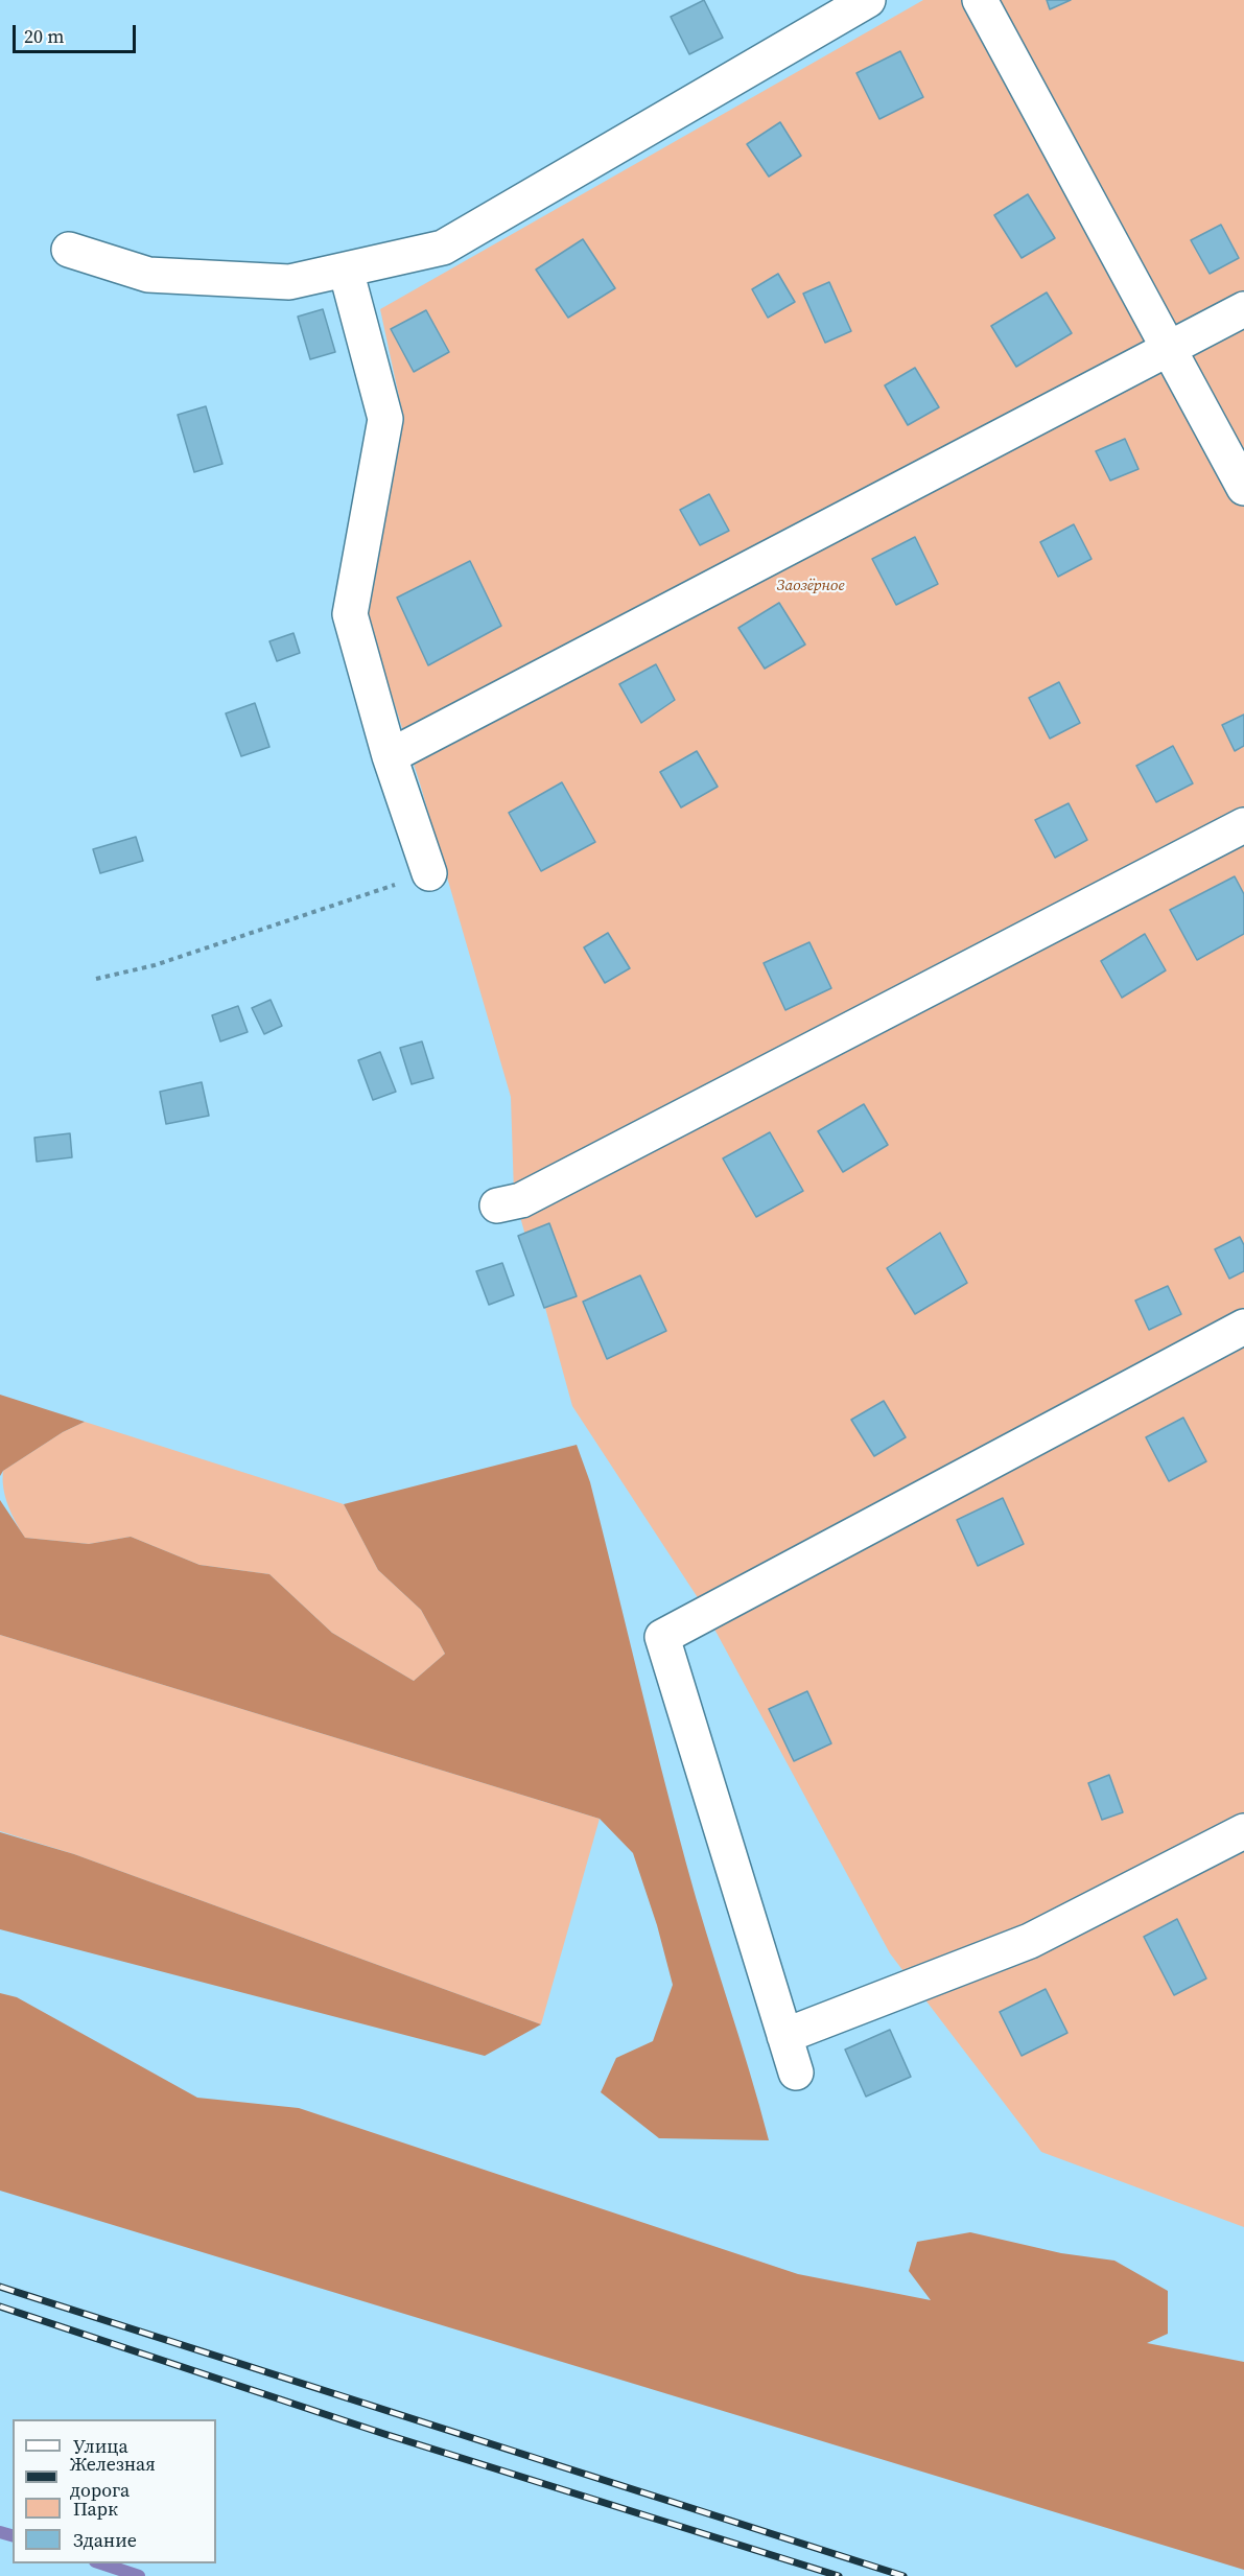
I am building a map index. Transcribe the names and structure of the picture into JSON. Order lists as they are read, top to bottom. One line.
{"parks":["Заозёрное"],"legend":["Улица","Железная дорога","Парк","Здание"],"scale_bar":"20 m"}
